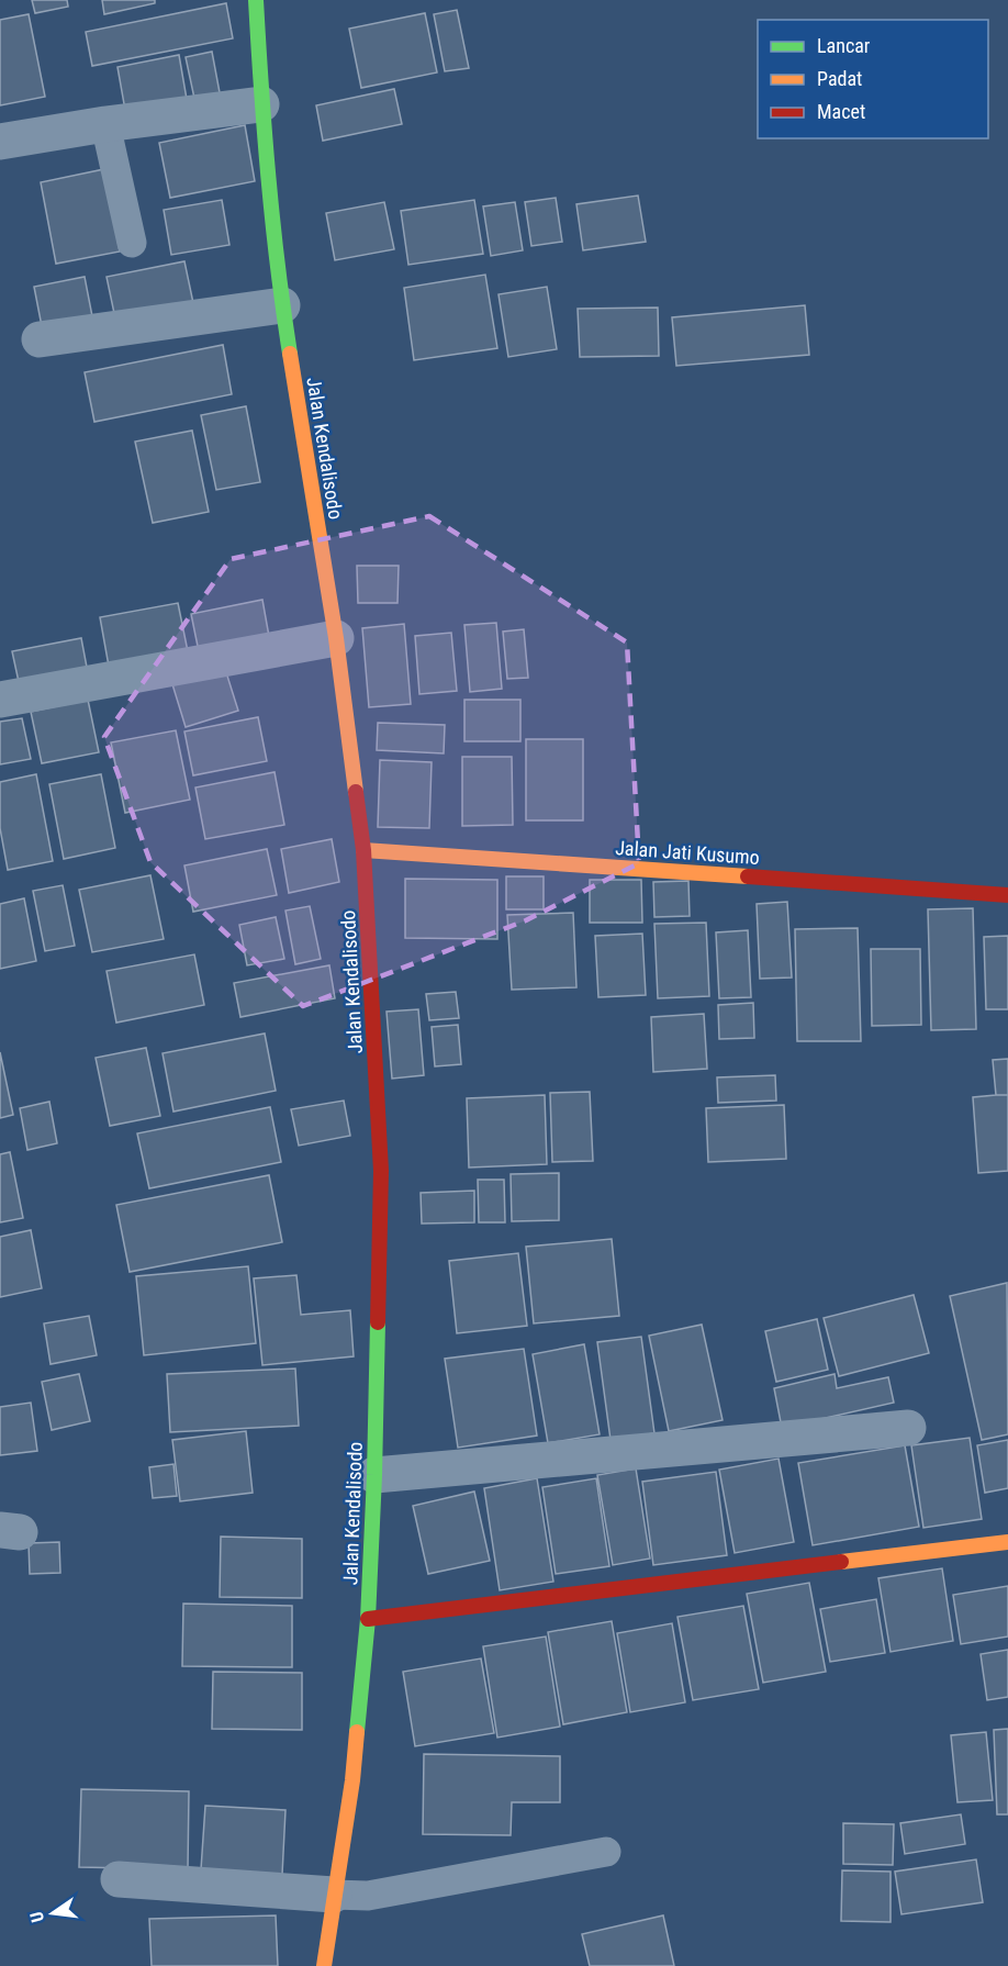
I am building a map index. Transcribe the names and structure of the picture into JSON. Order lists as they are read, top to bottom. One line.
{"streets":{"street":["Jalan Kendalisodo","Jalan Jati Kusumo"]},"crossings":[["Jalan Kendalisodo","Jalan Jati Kusumo"]],"legend":["Lancar","Padat","Macet"],"north":"left"}
